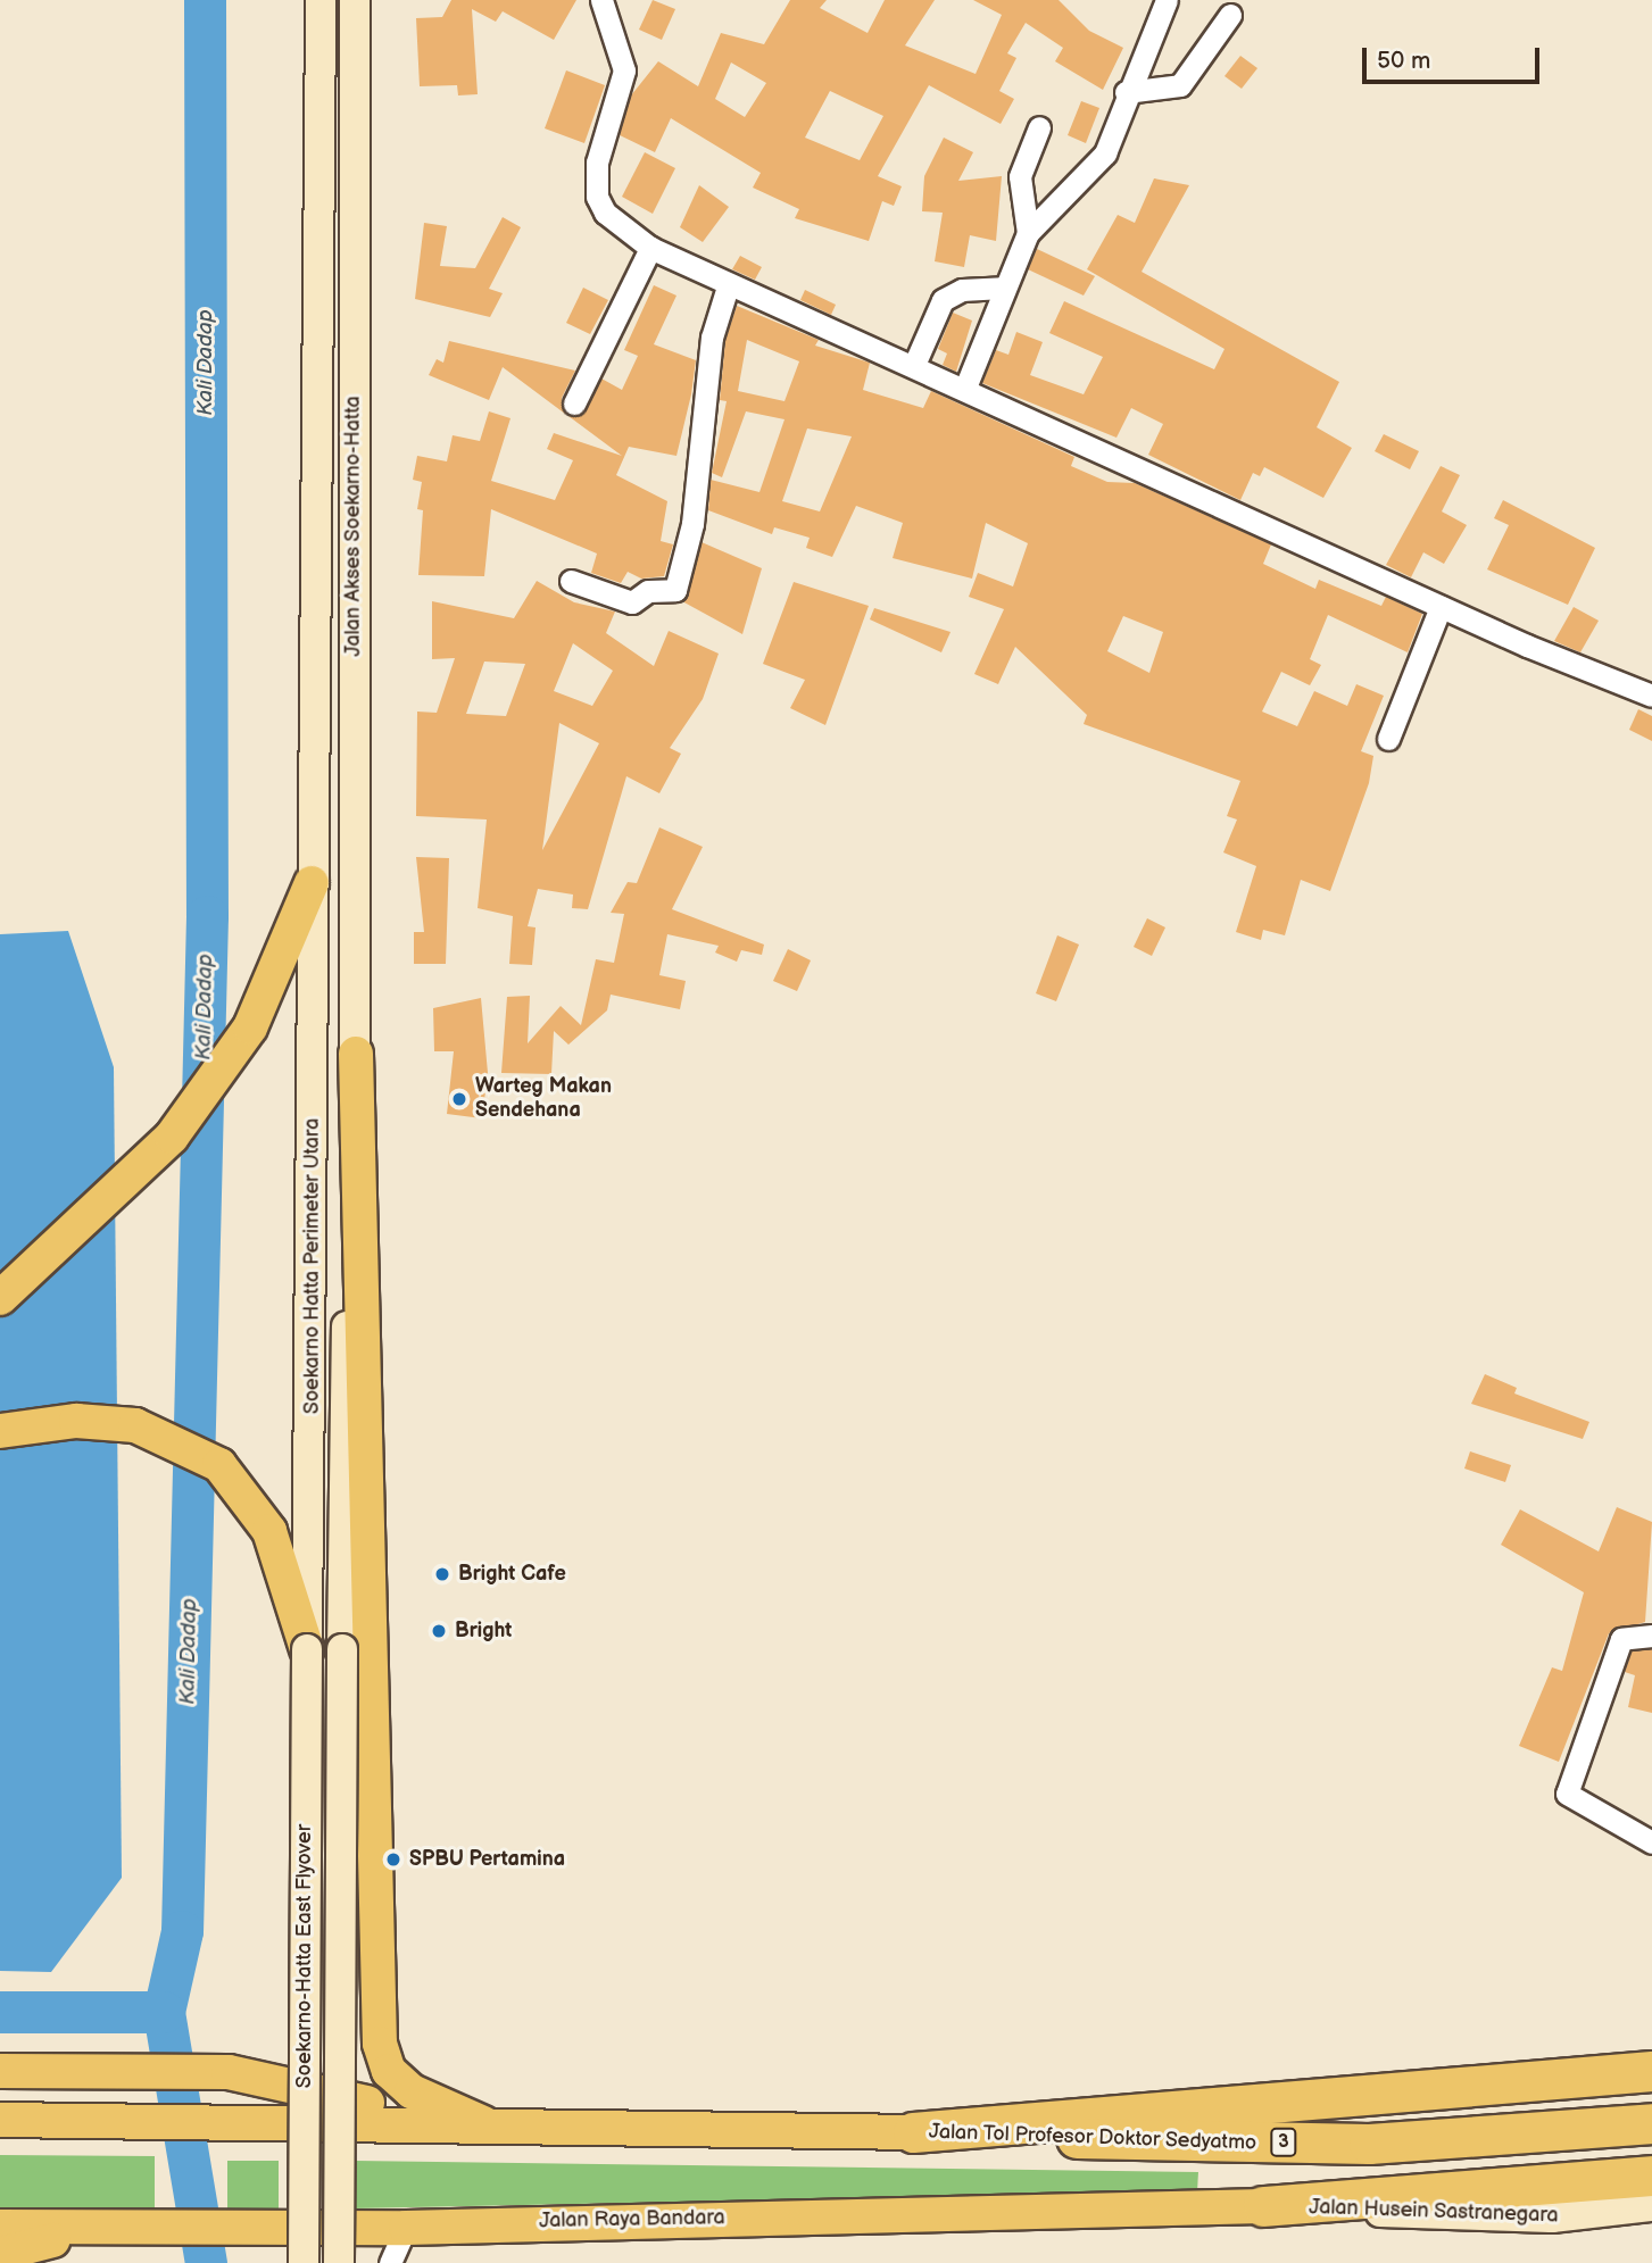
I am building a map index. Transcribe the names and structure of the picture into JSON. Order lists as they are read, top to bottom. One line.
{"streets":{"highway":["Jalan Tol Profesor Doktor Sedyatmo","3"],"main road":["Jalan Akses Soekarno-Hatta","Soekarno Hatta Perimeter Utara","Soekarno-Hatta East Flyover","Jalan Husein Sastranegara","Jalan Raya Bandara"]},"crossings":[["Jalan Akses Soekarno-Hatta","Soekarno Hatta Perimeter Utara"],["Jalan Akses Soekarno-Hatta","Soekarno-Hatta East Flyover"],["Soekarno Hatta Perimeter Utara","Soekarno-Hatta East Flyover"],["Jalan Husein Sastranegara","Jalan Raya Bandara"]],"water":["Kali Dadap"],"places":["Warteg Makan Sendehana","Bright Cafe","Bright","SPBU Pertamina"],"scale_bar":"50 m"}
